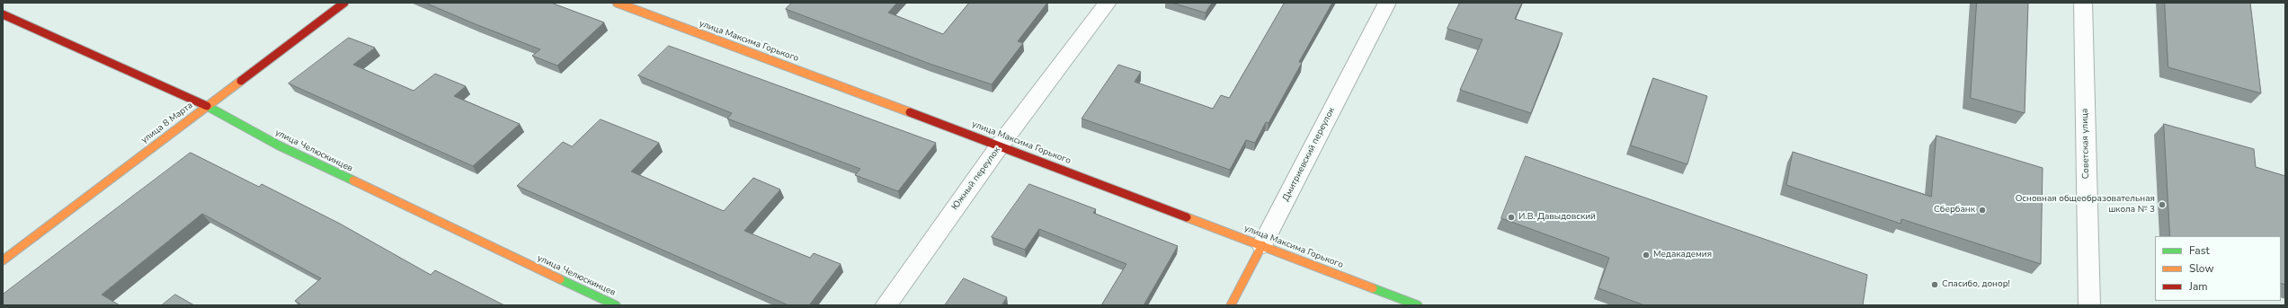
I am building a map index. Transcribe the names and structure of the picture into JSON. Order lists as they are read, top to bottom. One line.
{"streets":{"main road":["улица Максима Горького","улица 8 Марта","улица Челюскинцев","Дмитриевский переулок"],"street":["Советская улица","Южный переулок"]},"crossings":[["улица Максима Горького","Дмитриевский переулок"],["улица Максима Горького","Южный переулок"],["улица 8 Марта","улица Челюскинцев"]],"places":["Основная общеобразовательная школа № 3","Сбербанк","И.В. Давыдовский","Медакадемия","Спасибо, донор!"],"legend":["Fast","Slow","Jam"]}
